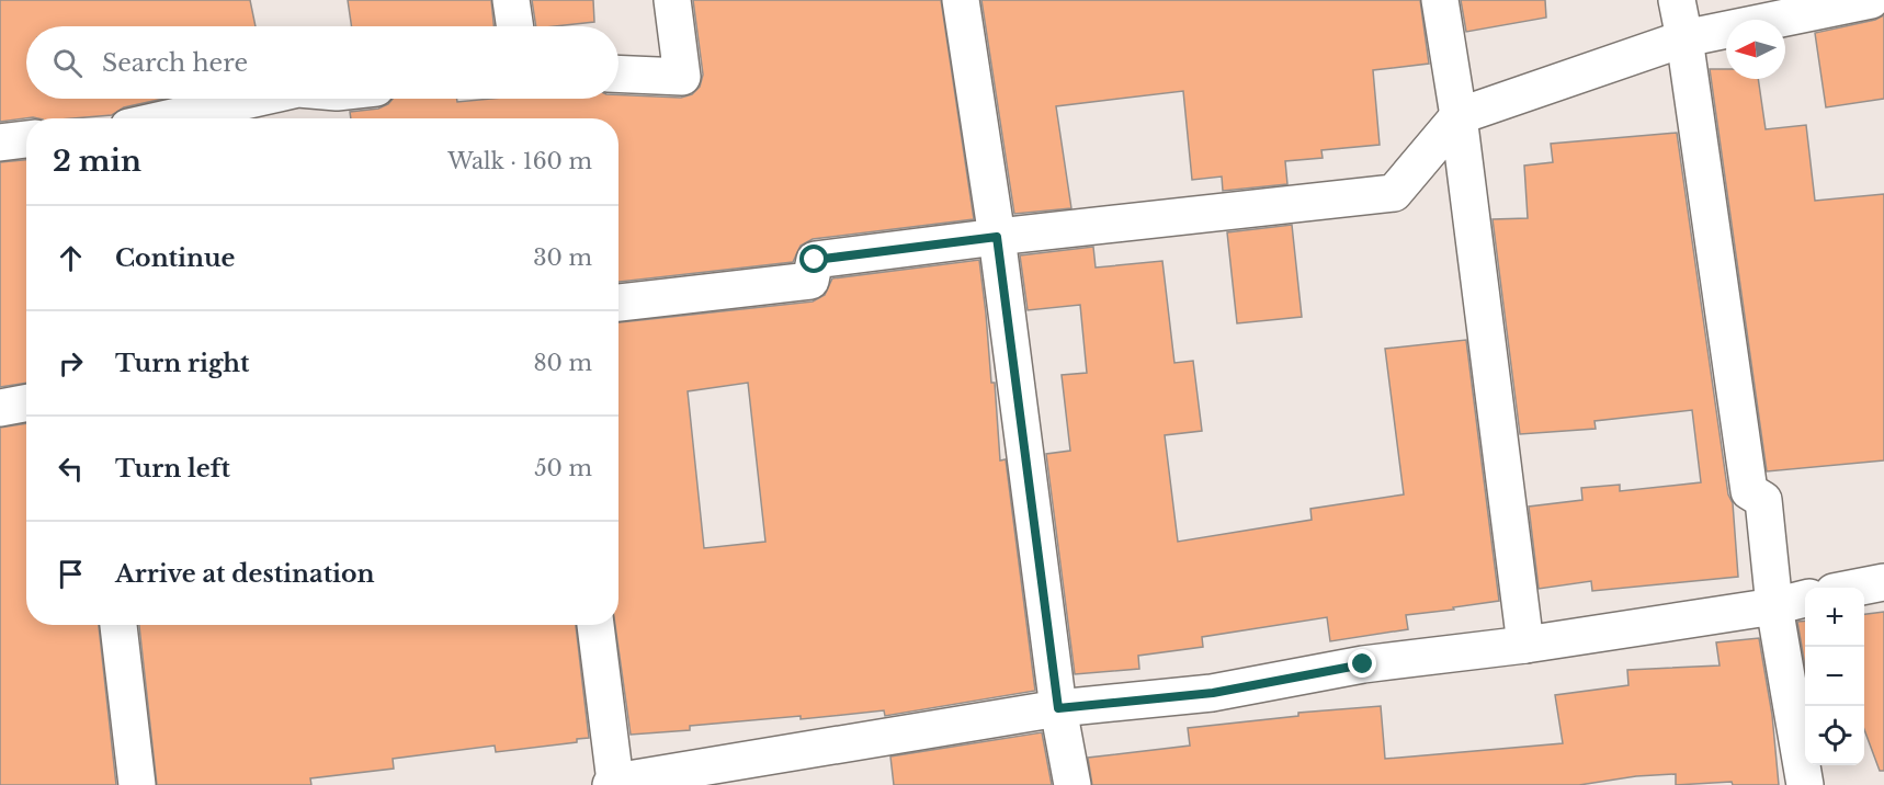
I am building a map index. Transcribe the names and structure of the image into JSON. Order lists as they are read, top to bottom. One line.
{"north":"left","page":{"search":"Search here","heading":["2 min","Walk · 160 m"],"list":[["Continue","30 m"],["Turn right","80 m"],["Turn left","50 m"],"Arrive at destination"],"map_buttons":["+","−"]}}
